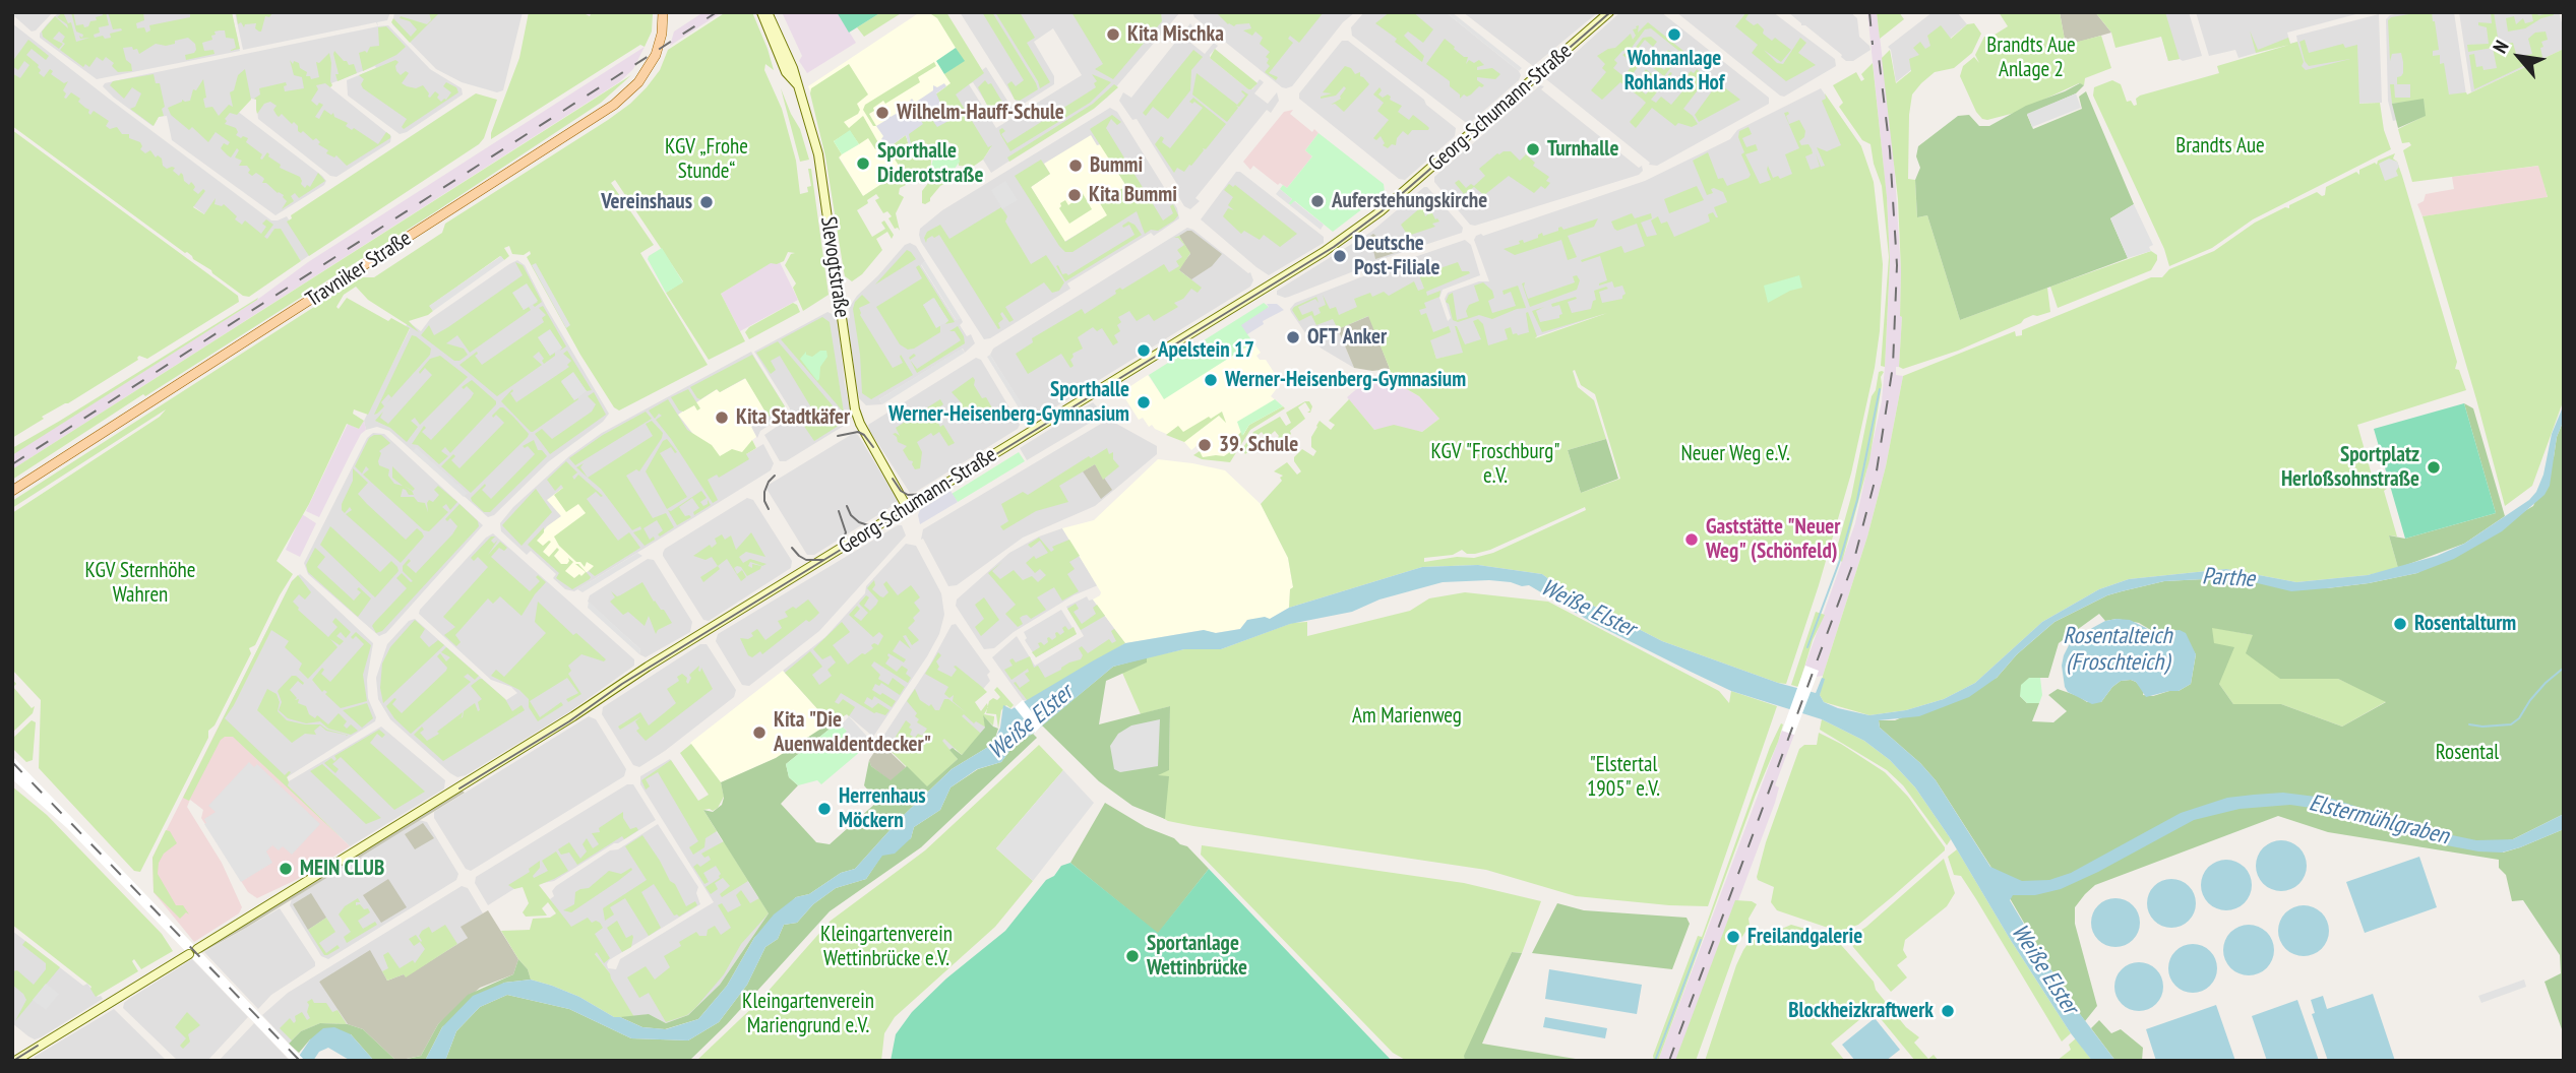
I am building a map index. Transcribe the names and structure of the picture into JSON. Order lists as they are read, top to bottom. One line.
{"streets":{"main road":["Georg-Schumann-Straße","Slevogtstraße","Travniker Straße"]},"crossings":[["Georg-Schumann-Straße","Slevogtstraße"]],"water":["Parthe","Weiße Elster","Rosentalteich (Froschteich)","Elstermühlgraben"],"parks":["Brandts Aue Anlage 2","Brandts Aue","KGV „Frohe Stunde“","KGV \"Froschburg\" e.V.","Neuer Weg e.V.","KGV Sternhöhe Wahren","Am Marienweg","Rosental","\"Elstertal 1905\" e.V.","Kleingartenverein Wettinbrücke e.V.","Kleingartenverein Mariengrund e.V."],"places":["Kita Mischka","Wohnanlage Rohlands Hof","Wilhelm-Hauff-Schule","Turnhalle","Sporthalle Diderotstraße","Bummi","Kita Bummi","Auferstehungskirche","Vereinshaus","Deutsche Post-Filiale","OFT Anker","Apelstein 17","Werner-Heisenberg-Gymnasium","Sporthalle Werner-Heisenberg-Gymnasium","Kita Stadtkäfer","39. Schule","Sportplatz Herloßsohnstraße","Gaststätte \"Neuer Weg\" (Schönfeld)","Rosentalturm","Kita \"Die Auenwaldentdecker\"","Herrenhaus Möckern","MEIN CLUB","Freilandgalerie","Sportanlage Wettinbrücke","Blockheizkraftwerk"],"north":"top left"}
